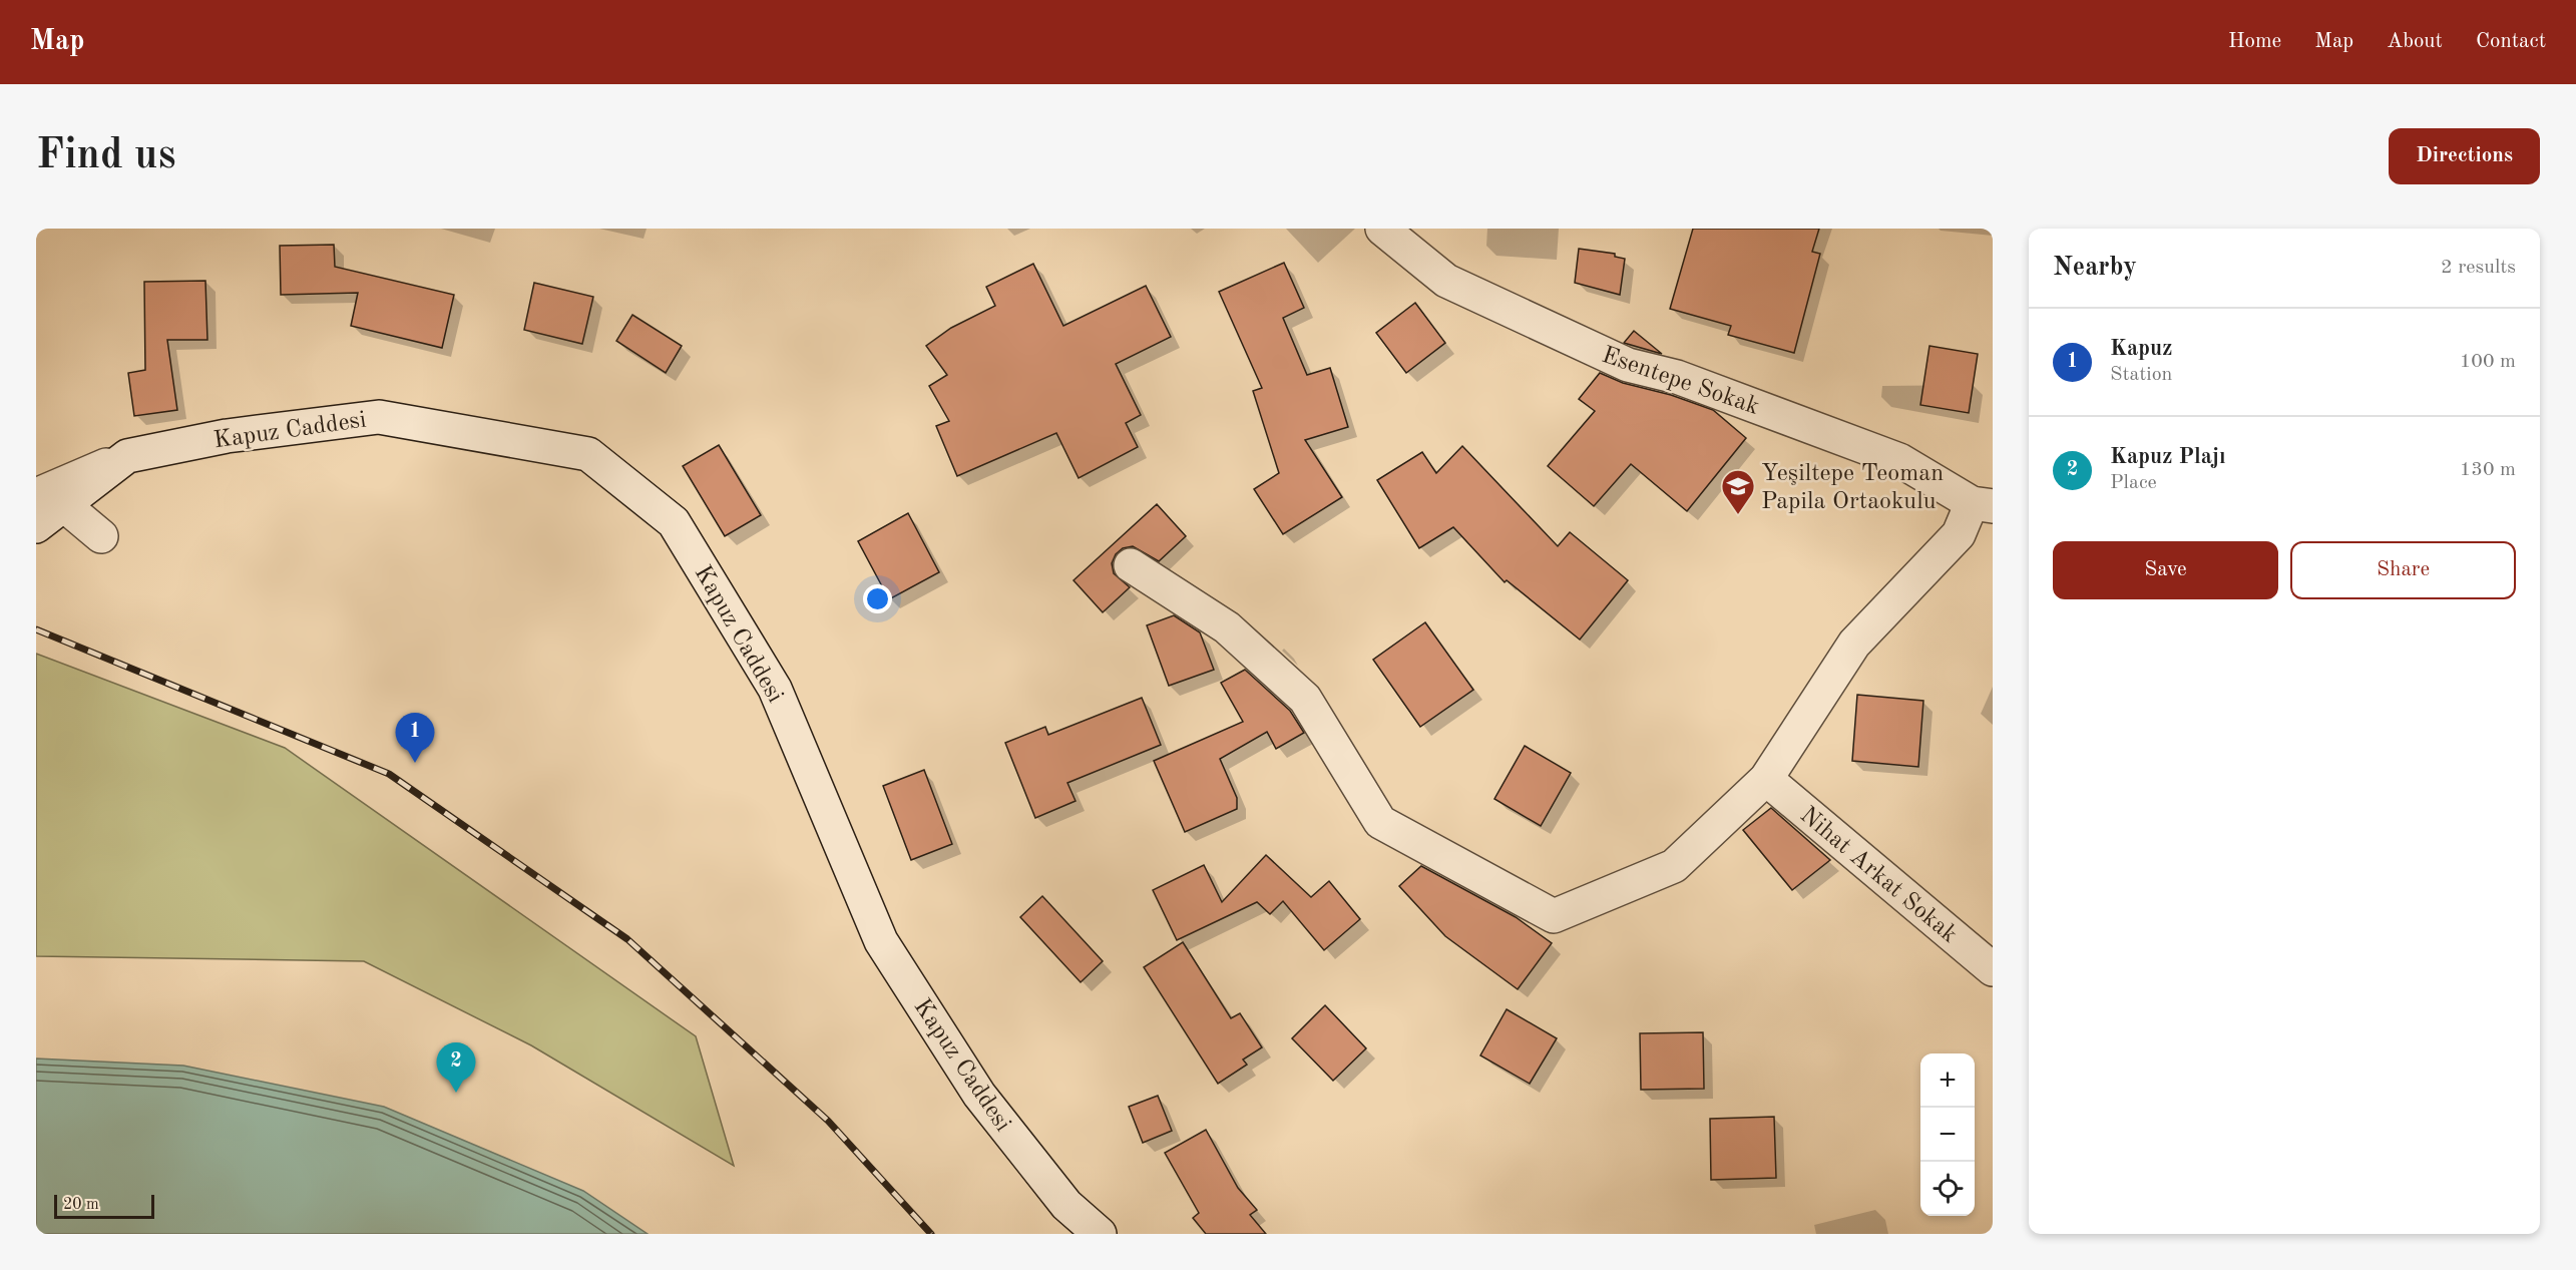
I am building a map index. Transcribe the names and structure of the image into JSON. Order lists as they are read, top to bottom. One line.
{"streets":{"street":["Esentepe Sokak","Kapuz Caddesi","Nihat Arkat Sokak"]},"places":{"school or university":["Yeşiltepe Teoman Papila Ortaokulu"]},"scale_bar":"20 m","page":{"header":"Map","nav":["Home","Map","About","Contact"],"buttons":["Directions",["Save","Share"]],"title":"Find us","heading":["Nearby","2 results"],"list":[{"mark":"1","name":"Kapuz","note":"Station","value":"100 m"},{"mark":"2","name":"Kapuz Plajı","note":"Place","value":"130 m"}],"pins":["1","2"],"map_buttons":["+","−"],"scale":"20 m"}}
